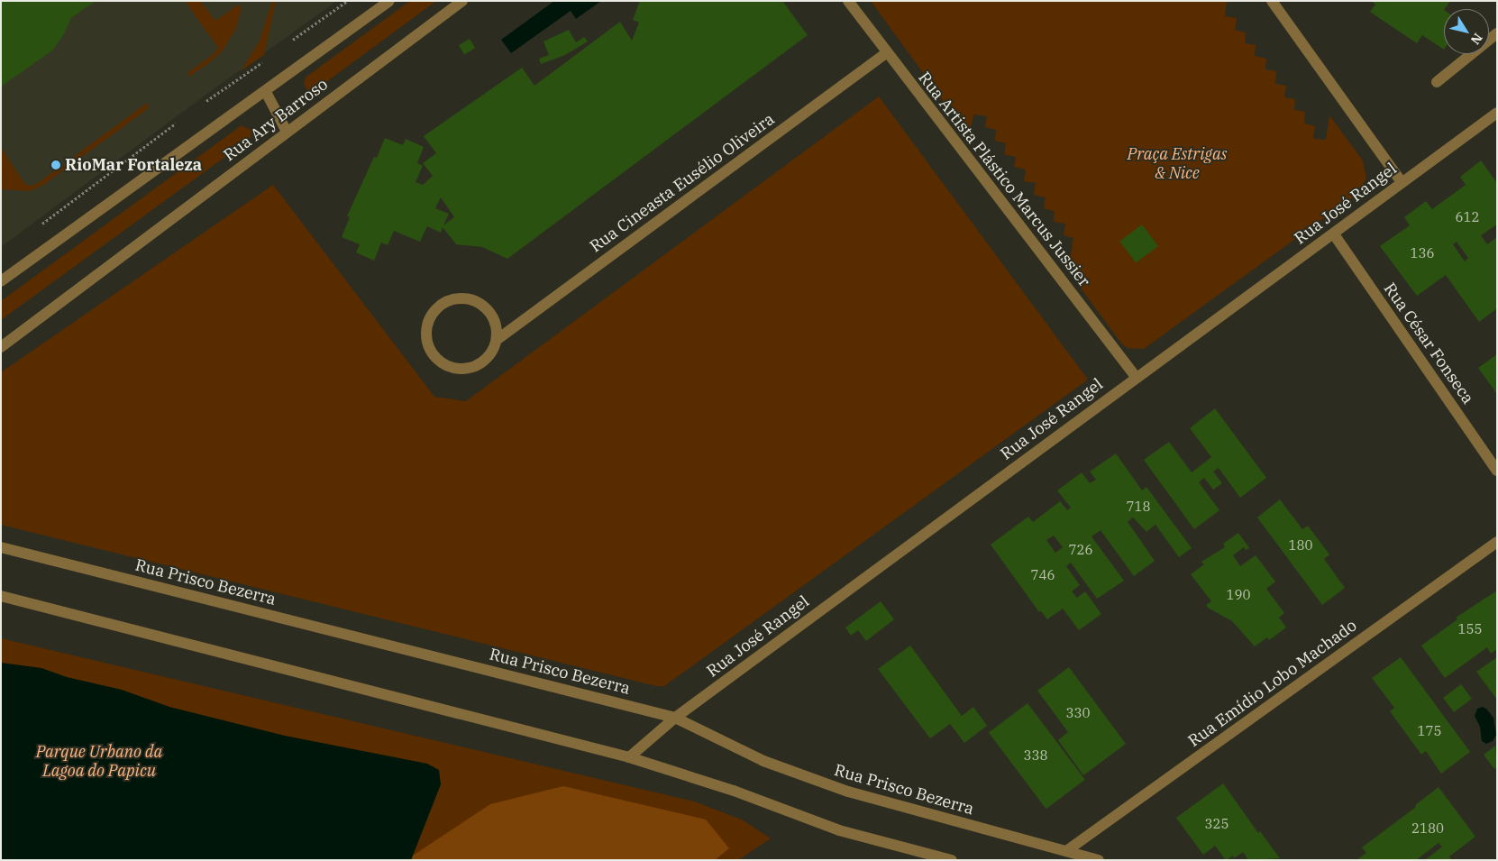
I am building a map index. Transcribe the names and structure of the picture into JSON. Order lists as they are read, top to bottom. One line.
{"streets":{"street":["Rua Ary Barroso","Rua Artista Plástico Marcus Jussier","Rua Cineasta Eusélio Oliveira","Rua José Rangel","Rua César Fonseca","Rua Prisco Bezerra","Rua Emídio Lobo Machado"]},"crossings":[["Rua Artista Plástico Marcus Jussier","Rua Cineasta Eusélio Oliveira"],["Rua Artista Plástico Marcus Jussier","Rua José Rangel"],["Rua José Rangel","Rua César Fonseca"],["Rua José Rangel","Rua Prisco Bezerra"],["Rua Prisco Bezerra","Rua Emídio Lobo Machado"]],"parks":["Praça Estrigas & Nice","Parque Urbano da Lagoa do Papicu"],"places":["RioMar Fortaleza"],"house_numbers":["612","136","718","180","726","746","190","155","330","175","338","325","2180"],"north":"bottom right"}
